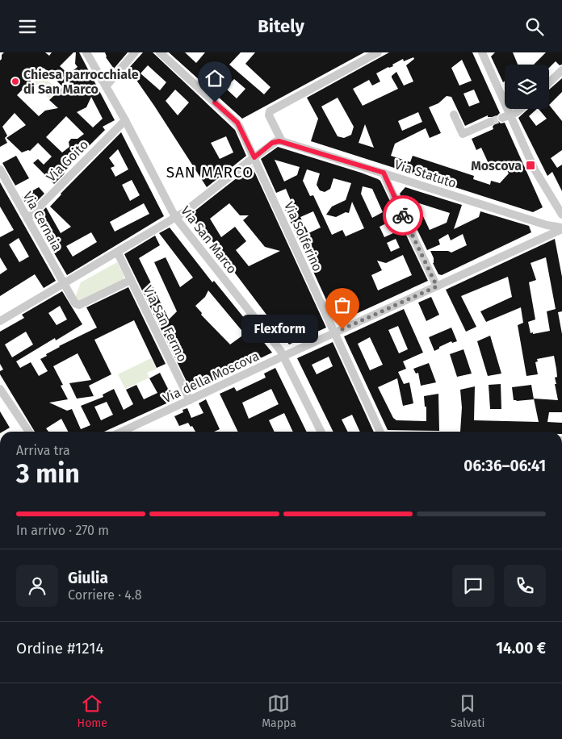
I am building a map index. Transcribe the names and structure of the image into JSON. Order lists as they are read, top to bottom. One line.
{"streets":{"street":["Via Goito","Via Statuto","Via Cernaia","Via Solferino","Via San Marco","Via San Fermo","Via della Moscova"]},"crossings":[["Via Goito","Via Cernaia"],["Via Goito","Via San Marco"],["Via Statuto","Via della Moscova"],["Via Cernaia","Via San Fermo"],["Via Solferino","Via della Moscova"],["Via San Marco","Via della Moscova"],["Via San Fermo","Via della Moscova"]],"districts":["SAN MARCO"],"places":{"other":["Chiesa parrocchiale di San Marco","Flexform"],"transit":["Moscova"]},"page":{"header":"Bitely","bubble":"Flexform","heading":["3 min","Arriva tra","06:36–06:41"],"panel":["Giulia","Corriere · 4.8","Ordine #1214","14.00 €"],"bar":"In arrivo · 270 m","tabs":["Home","Mappa","Salvati"]}}
